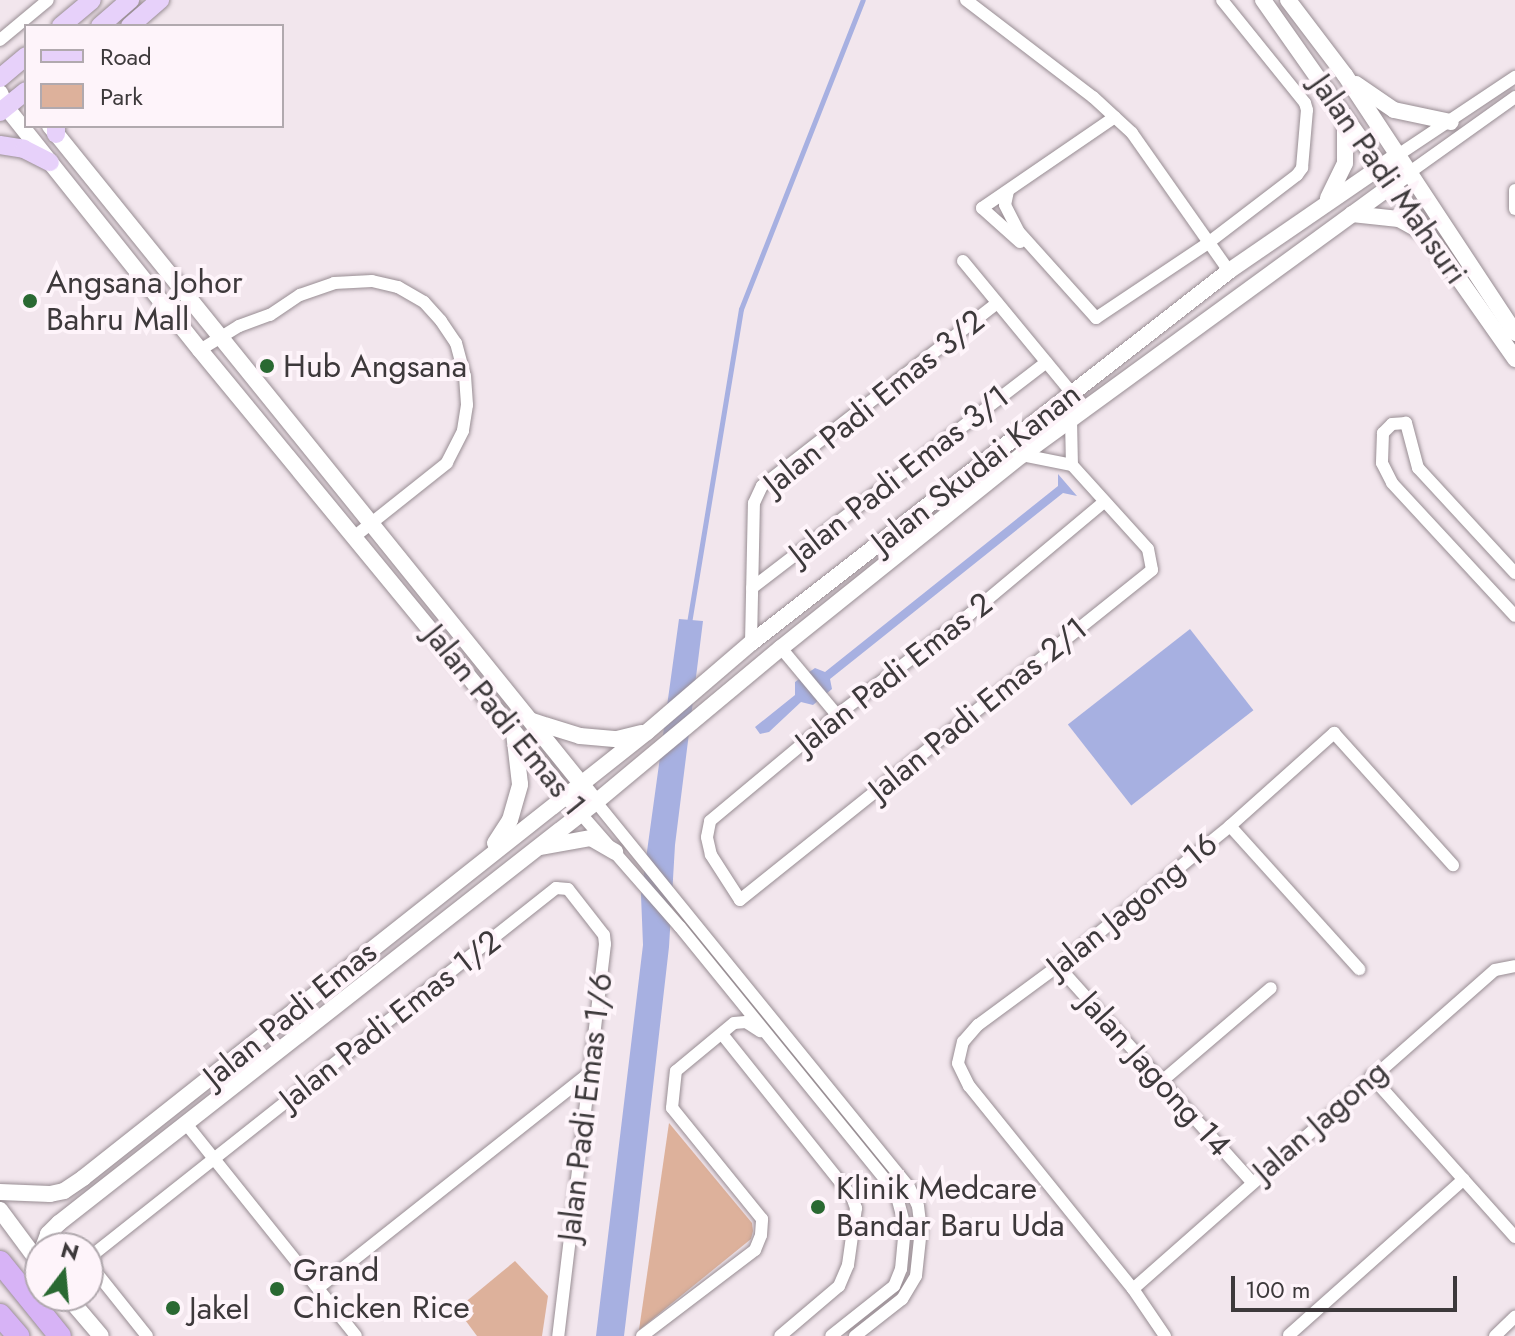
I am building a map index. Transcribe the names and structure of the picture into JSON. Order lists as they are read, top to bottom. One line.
{"streets":{"street":["Jalan Padi Mahsuri","Jalan Padi Emas 3/2","Jalan Skudai Kanan","Jalan Padi Emas 3/1","Jalan Padi Emas 2","Jalan Padi Emas 2/1","Jalan Padi Emas 1","Jalan Jagong 16","Jalan Padi Emas","Jalan Padi Emas 1/2","Jalan Jagong 14","Jalan Padi Emas 1/6","Jalan Jagong"]},"crossings":[["Jalan Padi Mahsuri","Jalan Skudai Kanan"],["Jalan Padi Emas 3/2","Jalan Padi Emas 3/1"],["Jalan Skudai Kanan","Jalan Padi Emas 1"],["Jalan Skudai Kanan","Jalan Padi Emas"],["Jalan Padi Emas 2","Jalan Padi Emas 2/1"],["Jalan Padi Emas 1","Jalan Padi Emas"],["Jalan Jagong 16","Jalan Jagong 14"],["Jalan Jagong 16","Jalan Jagong"],["Jalan Padi Emas 1/2","Jalan Padi Emas 1/6"],["Jalan Jagong 14","Jalan Jagong"]],"places":["Angsana Johor Bahru Mall","Hub Angsana","Klinik Medcare Bandar Baru Uda","Grand Chicken Rice","Jakel"],"legend":["Road","Park"],"scale_bar":"100 m","north":"top"}
